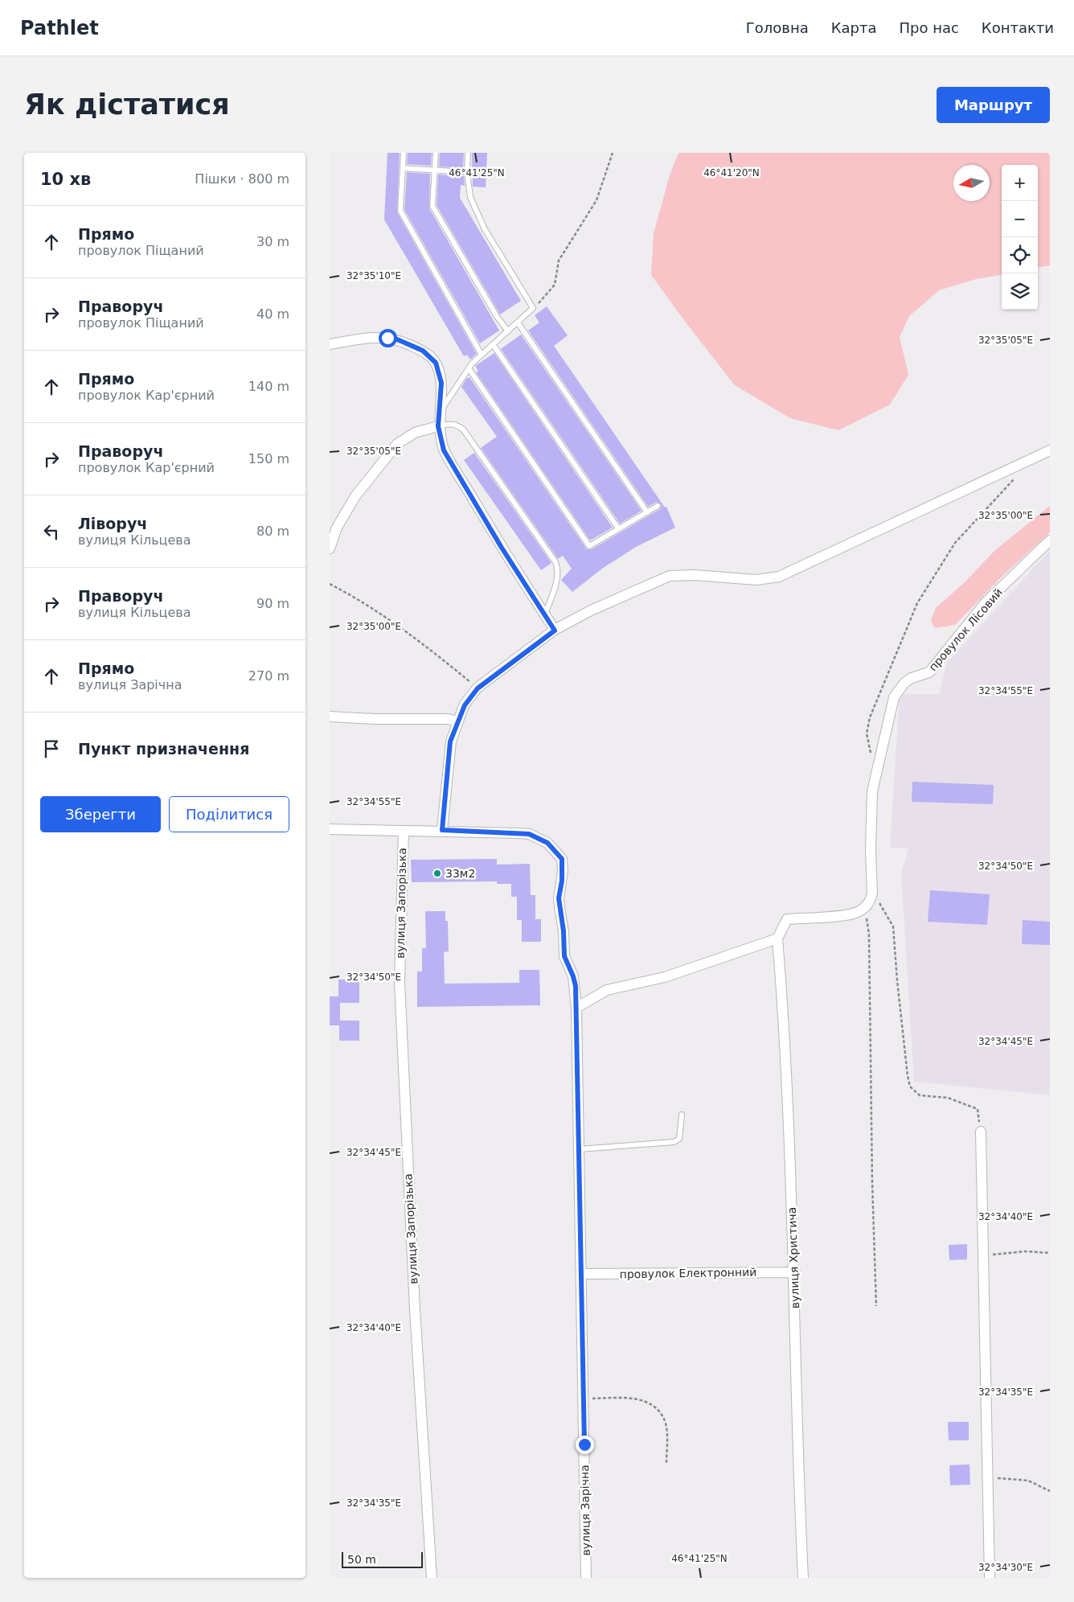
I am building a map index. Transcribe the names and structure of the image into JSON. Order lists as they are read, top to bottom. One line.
{"streets":{"street":["провулок Лісовий","вулиця Запорізька","вулиця Христича","провулок Електронний","вулиця Зарічна"]},"crossings":[["вулиця Запорізька","вулиця Зарічна"],["вулиця Христича","провулок Електронний"],["провулок Електронний","вулиця Зарічна"]],"places":["33м2"],"scale_bar":"50 m","north":"left","page":{"header":"Pathlet","nav":["Головна","Карта","Про нас","Контакти"],"buttons":["Маршрут",["Зберегти","Поділитися"]],"title":"Як дістатися","heading":["10 хв","Пішки · 800 m"],"map_buttons":["+","−"],"list":[["Прямо","провулок Піщаний","30 m"],["Праворуч","провулок Піщаний","40 m"],["Прямо","провулок Кар'єрний","140 m"],["Праворуч","провулок Кар'єрний","150 m"],["Ліворуч","вулиця Кільцева","80 m"],["Праворуч","вулиця Кільцева","90 m"],["Прямо","вулиця Зарічна","270 m"],"Пункт призначення"],"scale":"50 m"},"coordinates":["46°41'25\"N","46°41'20\"N","32°35'10\"E","32°35'05\"E","32°35'00\"E","32°34'55\"E","32°34'50\"E","32°34'45\"E","32°34'40\"E","32°34'35\"E","32°34'30\"E"]}
